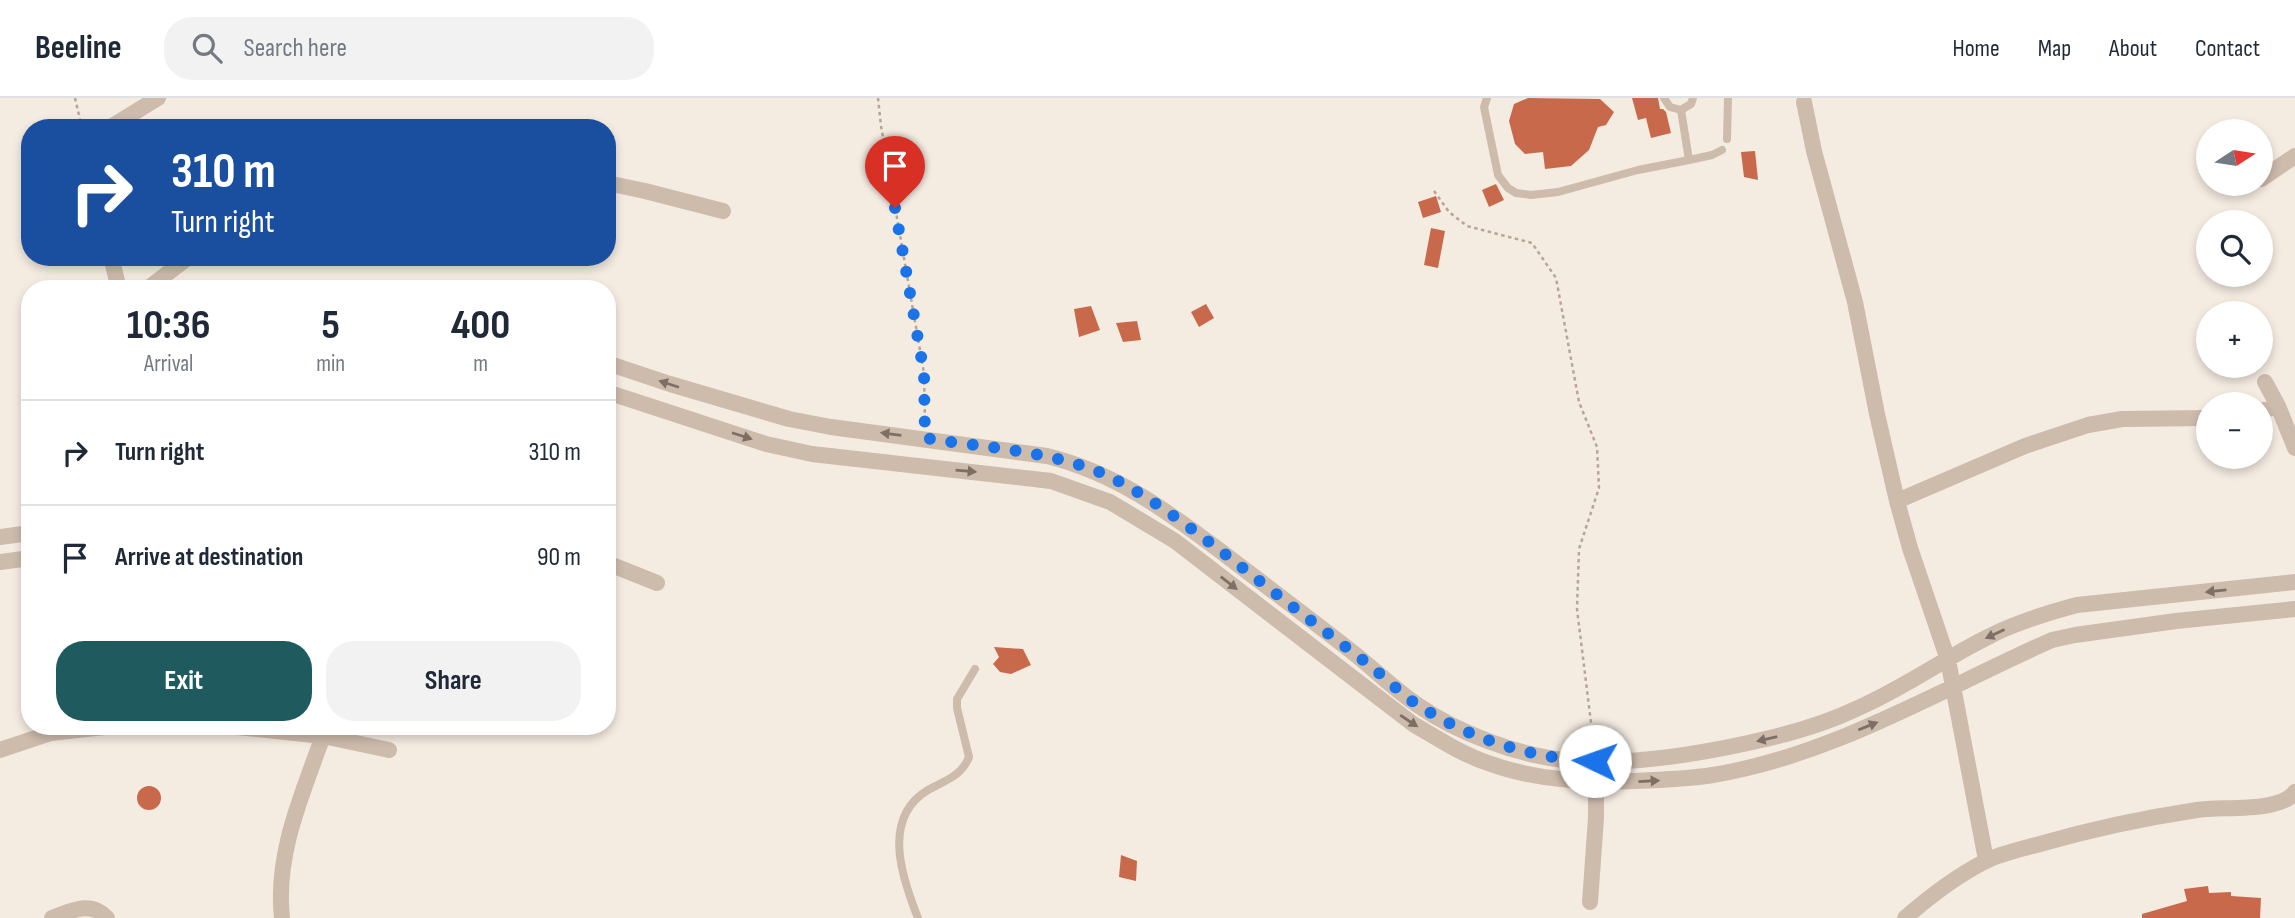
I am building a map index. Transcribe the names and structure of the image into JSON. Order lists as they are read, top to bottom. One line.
{"north":"right","page":{"header":"Beeline","search":"Search here","nav":["Home","Map","About","Contact"],"map_buttons":["+","−"],"turn":["310 m","Turn right"],"eta":["10:36","Arrival","5","min","400","m"],"list":[{"name":"Turn right","value":"310 m"},{"name":"Arrive at destination","value":"90 m"}],"buttons":["Exit","Share"]}}
